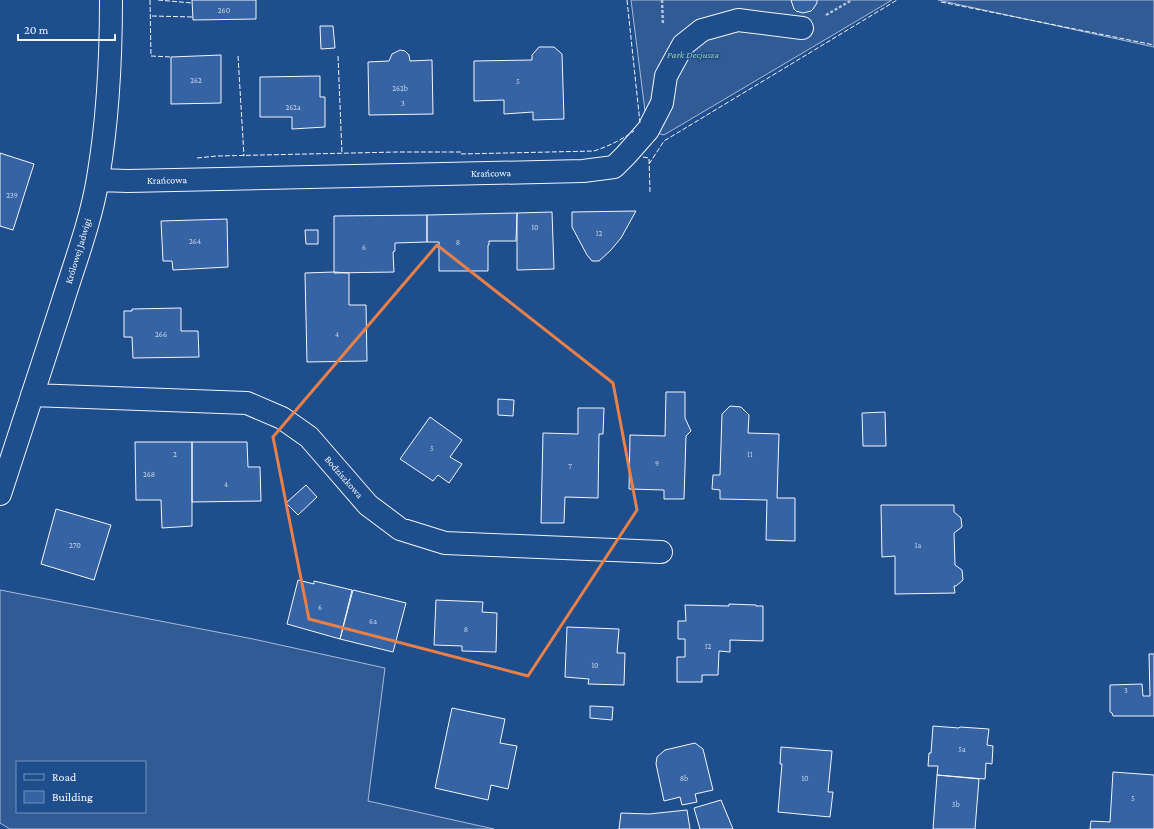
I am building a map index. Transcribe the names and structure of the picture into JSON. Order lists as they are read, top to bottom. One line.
{"streets":{"street":["Krańcowa","Królowej Jadwigi","Bodziszkowa"]},"crossings":[["Krańcowa","Królowej Jadwigi"],["Królowej Jadwigi","Bodziszkowa"]],"parks":["Park Decjusza"],"house_numbers":["260","262","5","262b","3","262a","239","10","12","264","8","6","266","4","5","2","11","9","7","268","4","270","1a","6","6a","8","12","10","3","5a","8b","10","5","5b"],"legend":["Road","Building"],"scale_bar":"20 m"}
